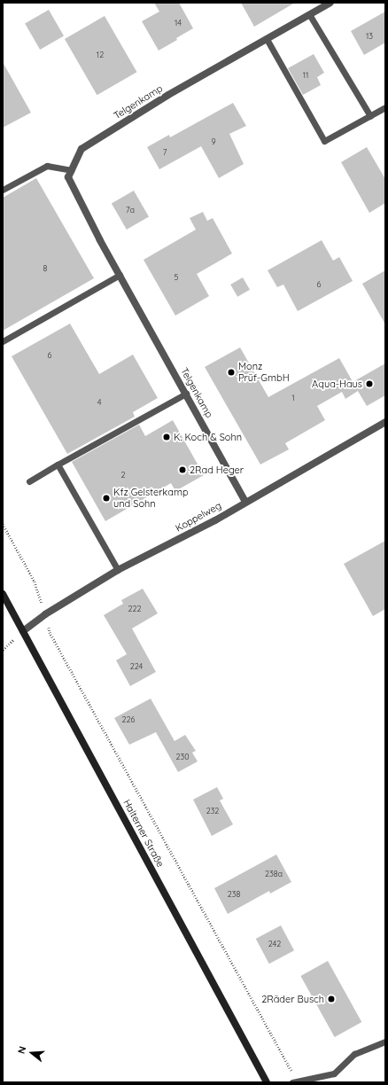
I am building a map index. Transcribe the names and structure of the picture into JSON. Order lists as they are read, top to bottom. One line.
{"streets":{"main road":["Halterner Straße"],"street":["Telgenkamp","Koppelweg"]},"crossings":[["Telgenkamp","Koppelweg"],["Koppelweg","Halterner Straße"]],"places":["Monz Prüf-GmbH","Aqua-Haus","K. Koch & Sohn","2Rad Heger","Kfz Gelsterkamp und Sohn","2Räder Busch"],"house_numbers":["14","13","12","11","9","7","7a","8","5","6","6","1","4","2","222","224","226","230","232","238a","238","242"],"north":"left"}
